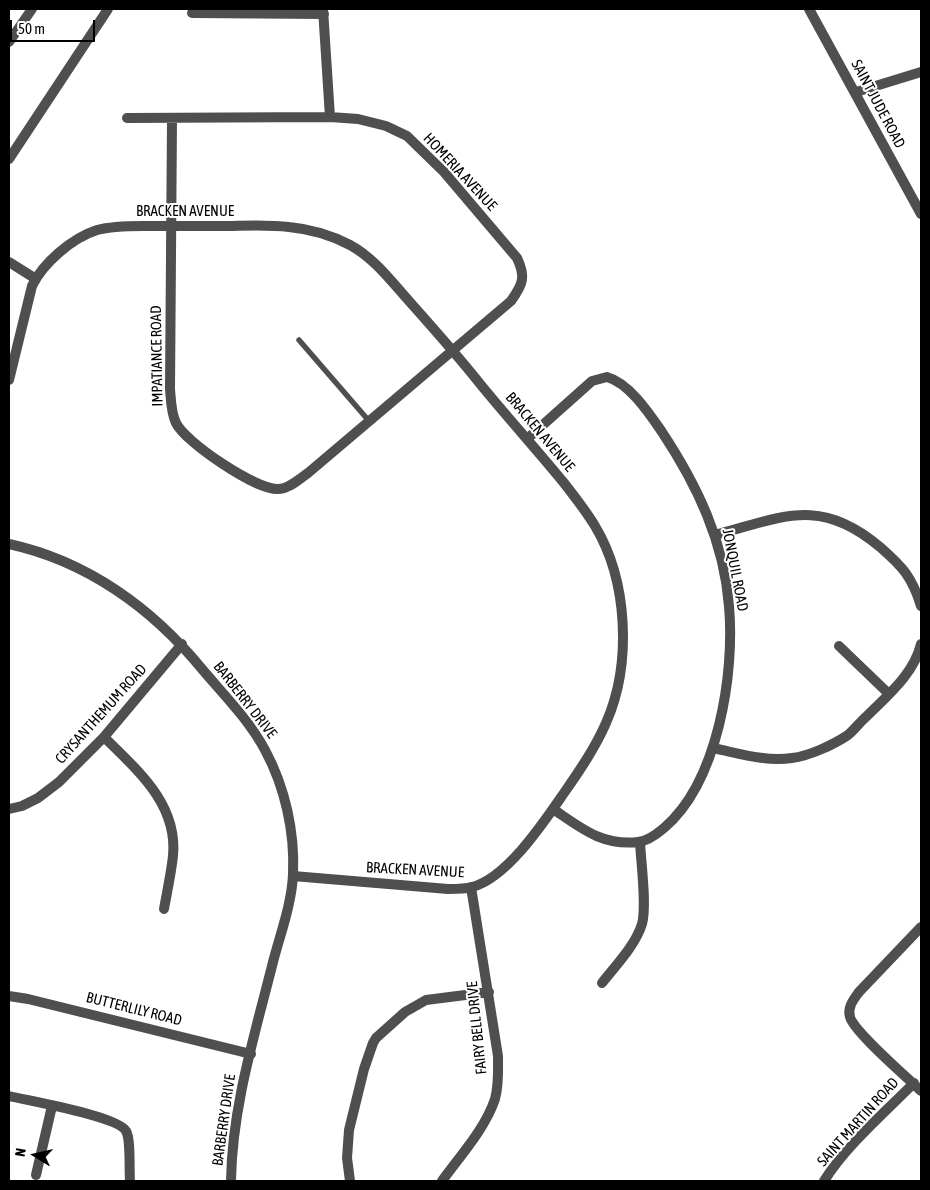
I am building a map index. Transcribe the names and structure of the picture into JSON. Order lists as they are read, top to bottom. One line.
{"streets":{"street":["SAINT JUDE ROAD","HOMERIA AVENUE","BRACKEN AVENUE","IMPATIANCE ROAD","JONQUIL ROAD","BARBERRY DRIVE","CRYSANTHEMUM ROAD","BUTTERLILY ROAD","FAIRY BELL DRIVE","SAINT MARTIN ROAD"]},"crossings":[["HOMERIA AVENUE","BRACKEN AVENUE"],["HOMERIA AVENUE","IMPATIANCE ROAD"],["BRACKEN AVENUE","IMPATIANCE ROAD"],["BRACKEN AVENUE","JONQUIL ROAD"],["BRACKEN AVENUE","BARBERRY DRIVE"],["BRACKEN AVENUE","FAIRY BELL DRIVE"],["BARBERRY DRIVE","CRYSANTHEMUM ROAD"],["BARBERRY DRIVE","BUTTERLILY ROAD"]],"scale_bar":"50 m","north":"left"}
